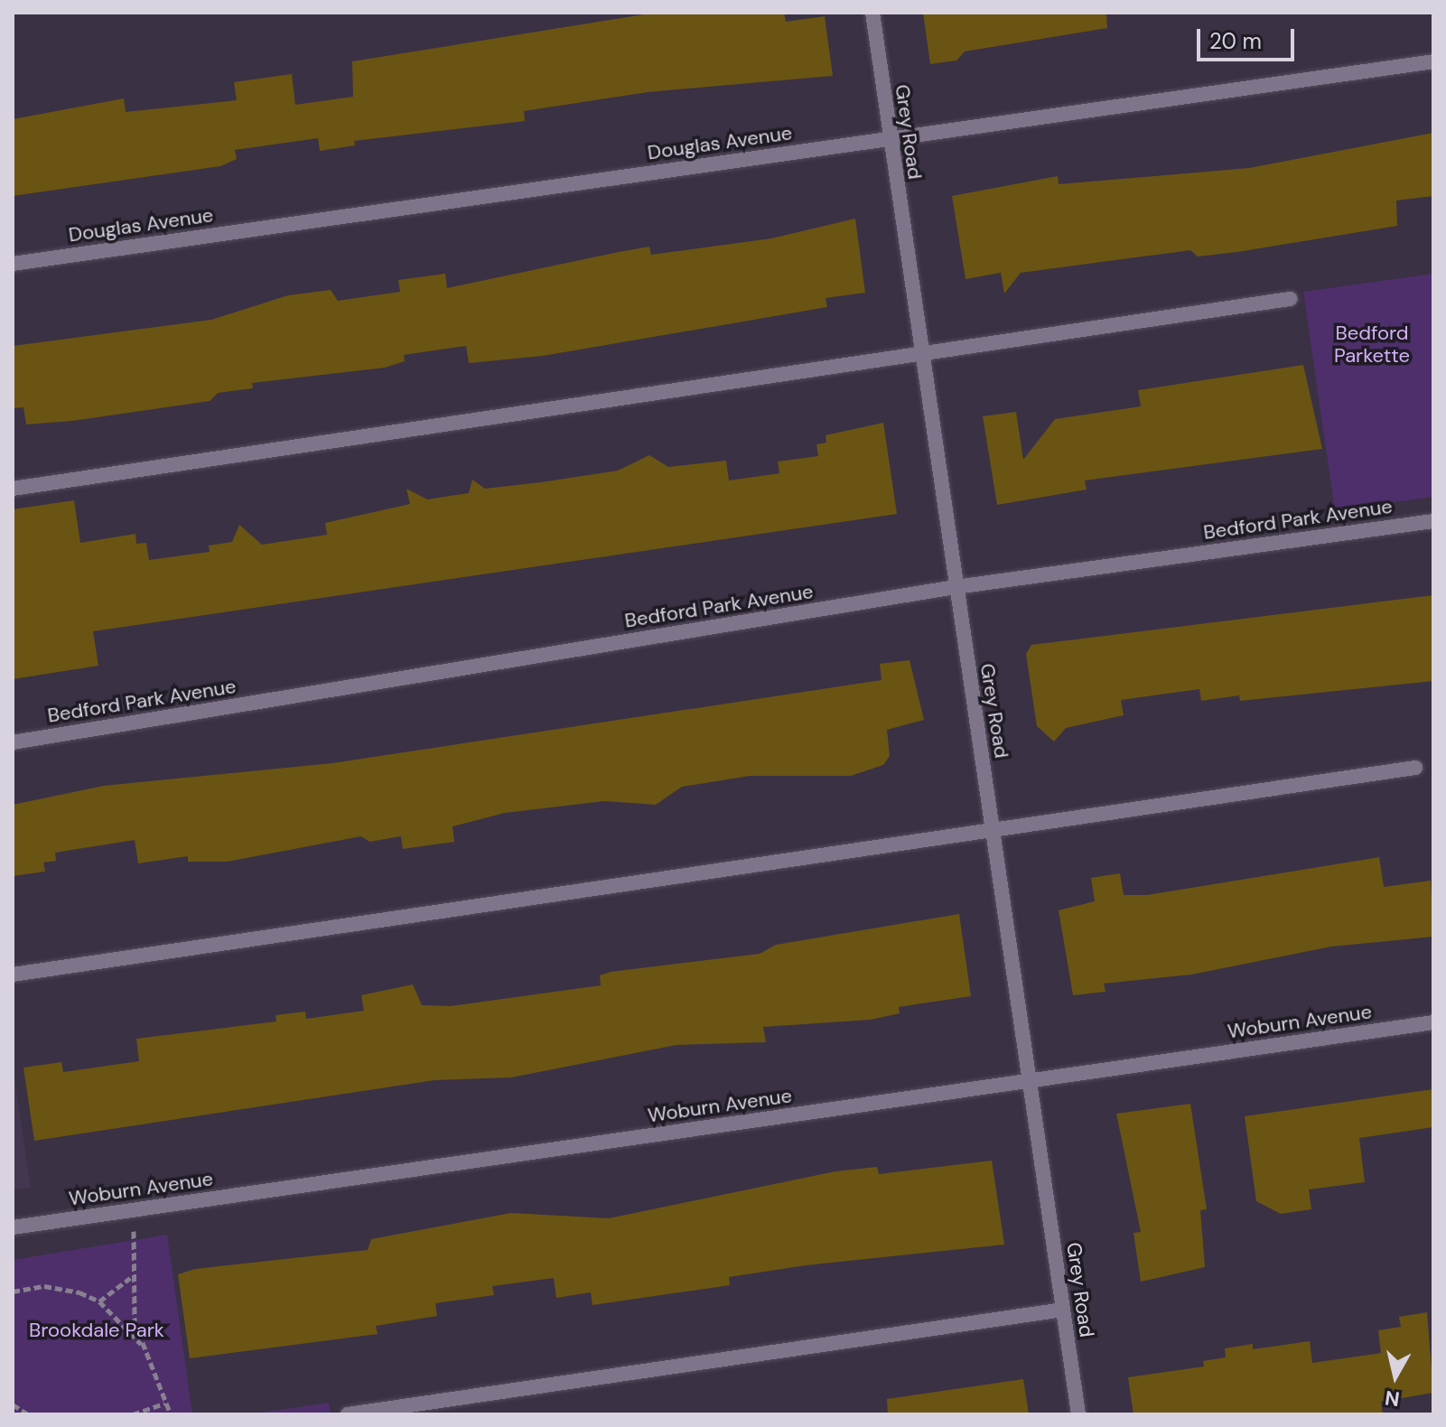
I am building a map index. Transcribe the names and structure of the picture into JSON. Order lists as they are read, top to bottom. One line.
{"streets":{"street":["Grey Road","Douglas Avenue","Bedford Park Avenue","Woburn Avenue"]},"crossings":[["Grey Road","Douglas Avenue"],["Grey Road","Bedford Park Avenue"],["Grey Road","Woburn Avenue"]],"parks":["Bedford Parkette","Brookdale Park"],"scale_bar":"20 m","north":"bottom"}
